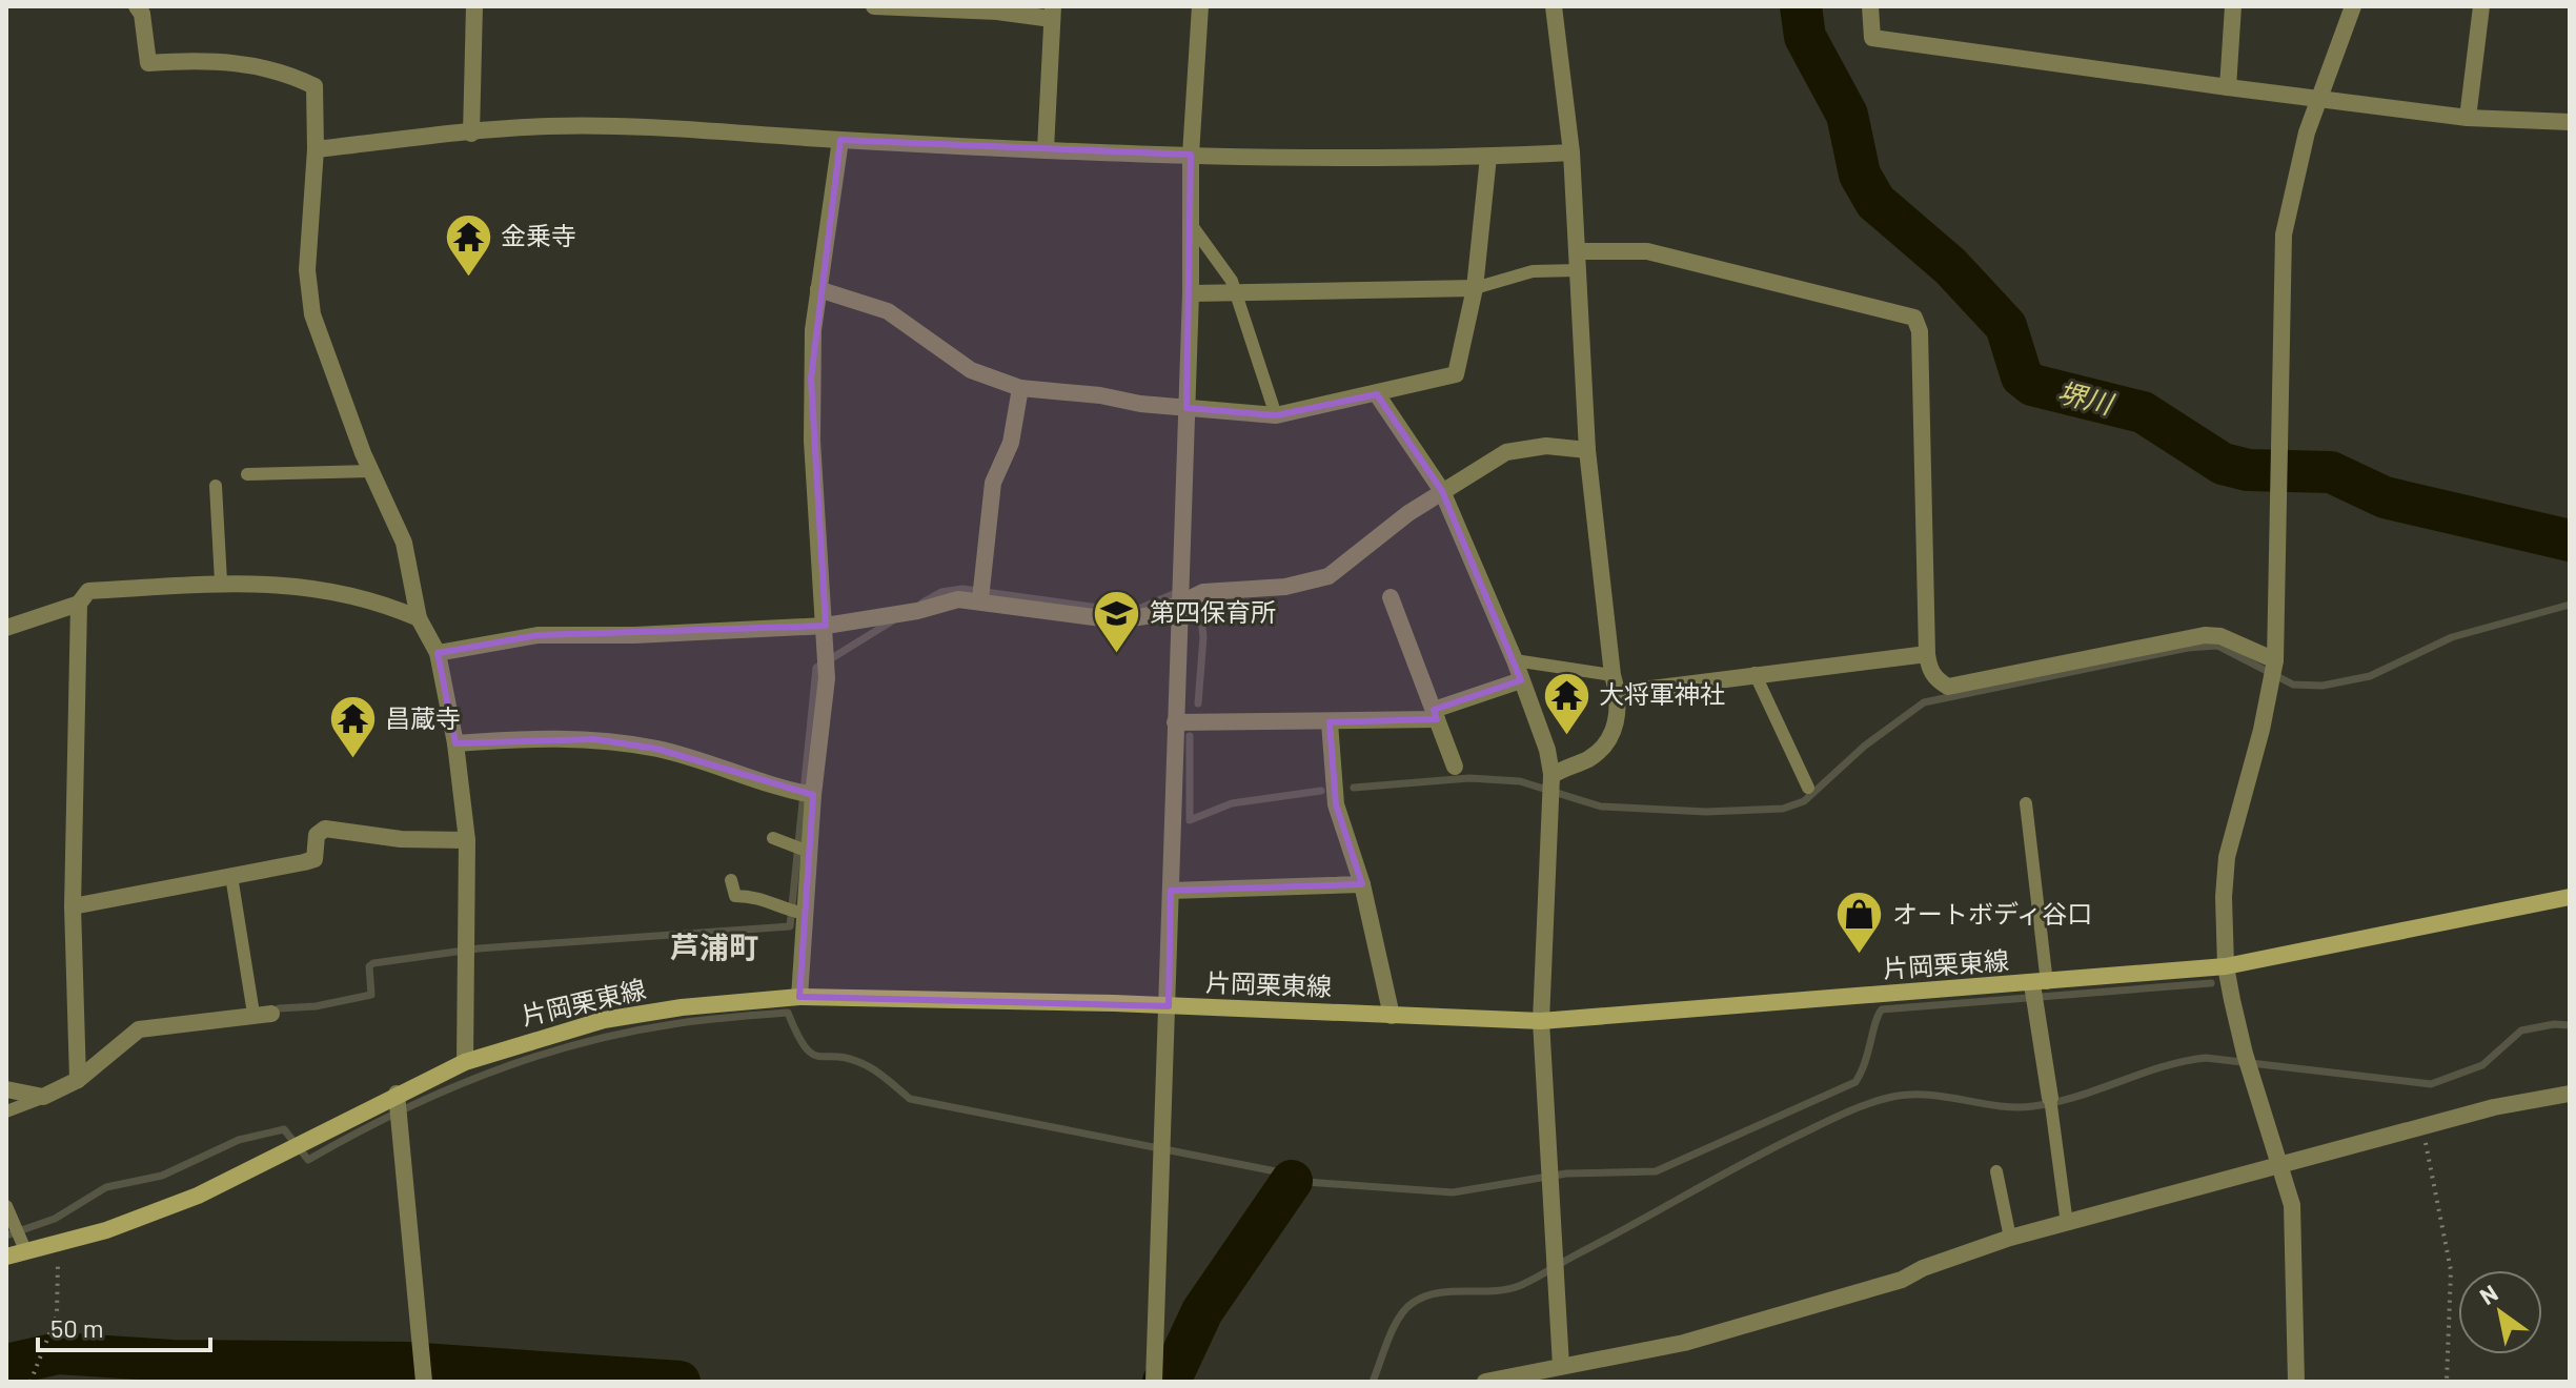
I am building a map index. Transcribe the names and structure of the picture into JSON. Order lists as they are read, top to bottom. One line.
{"streets":{"main road":["片岡栗東線"]},"districts":["芦浦町"],"water":["堺川"],"places":{"temple":["金乗寺","大将軍神社","昌蔵寺"],"school or university":["第四保育所"],"shop":["オートボディ谷口"]},"scale_bar":"50 m","north":"top left"}
